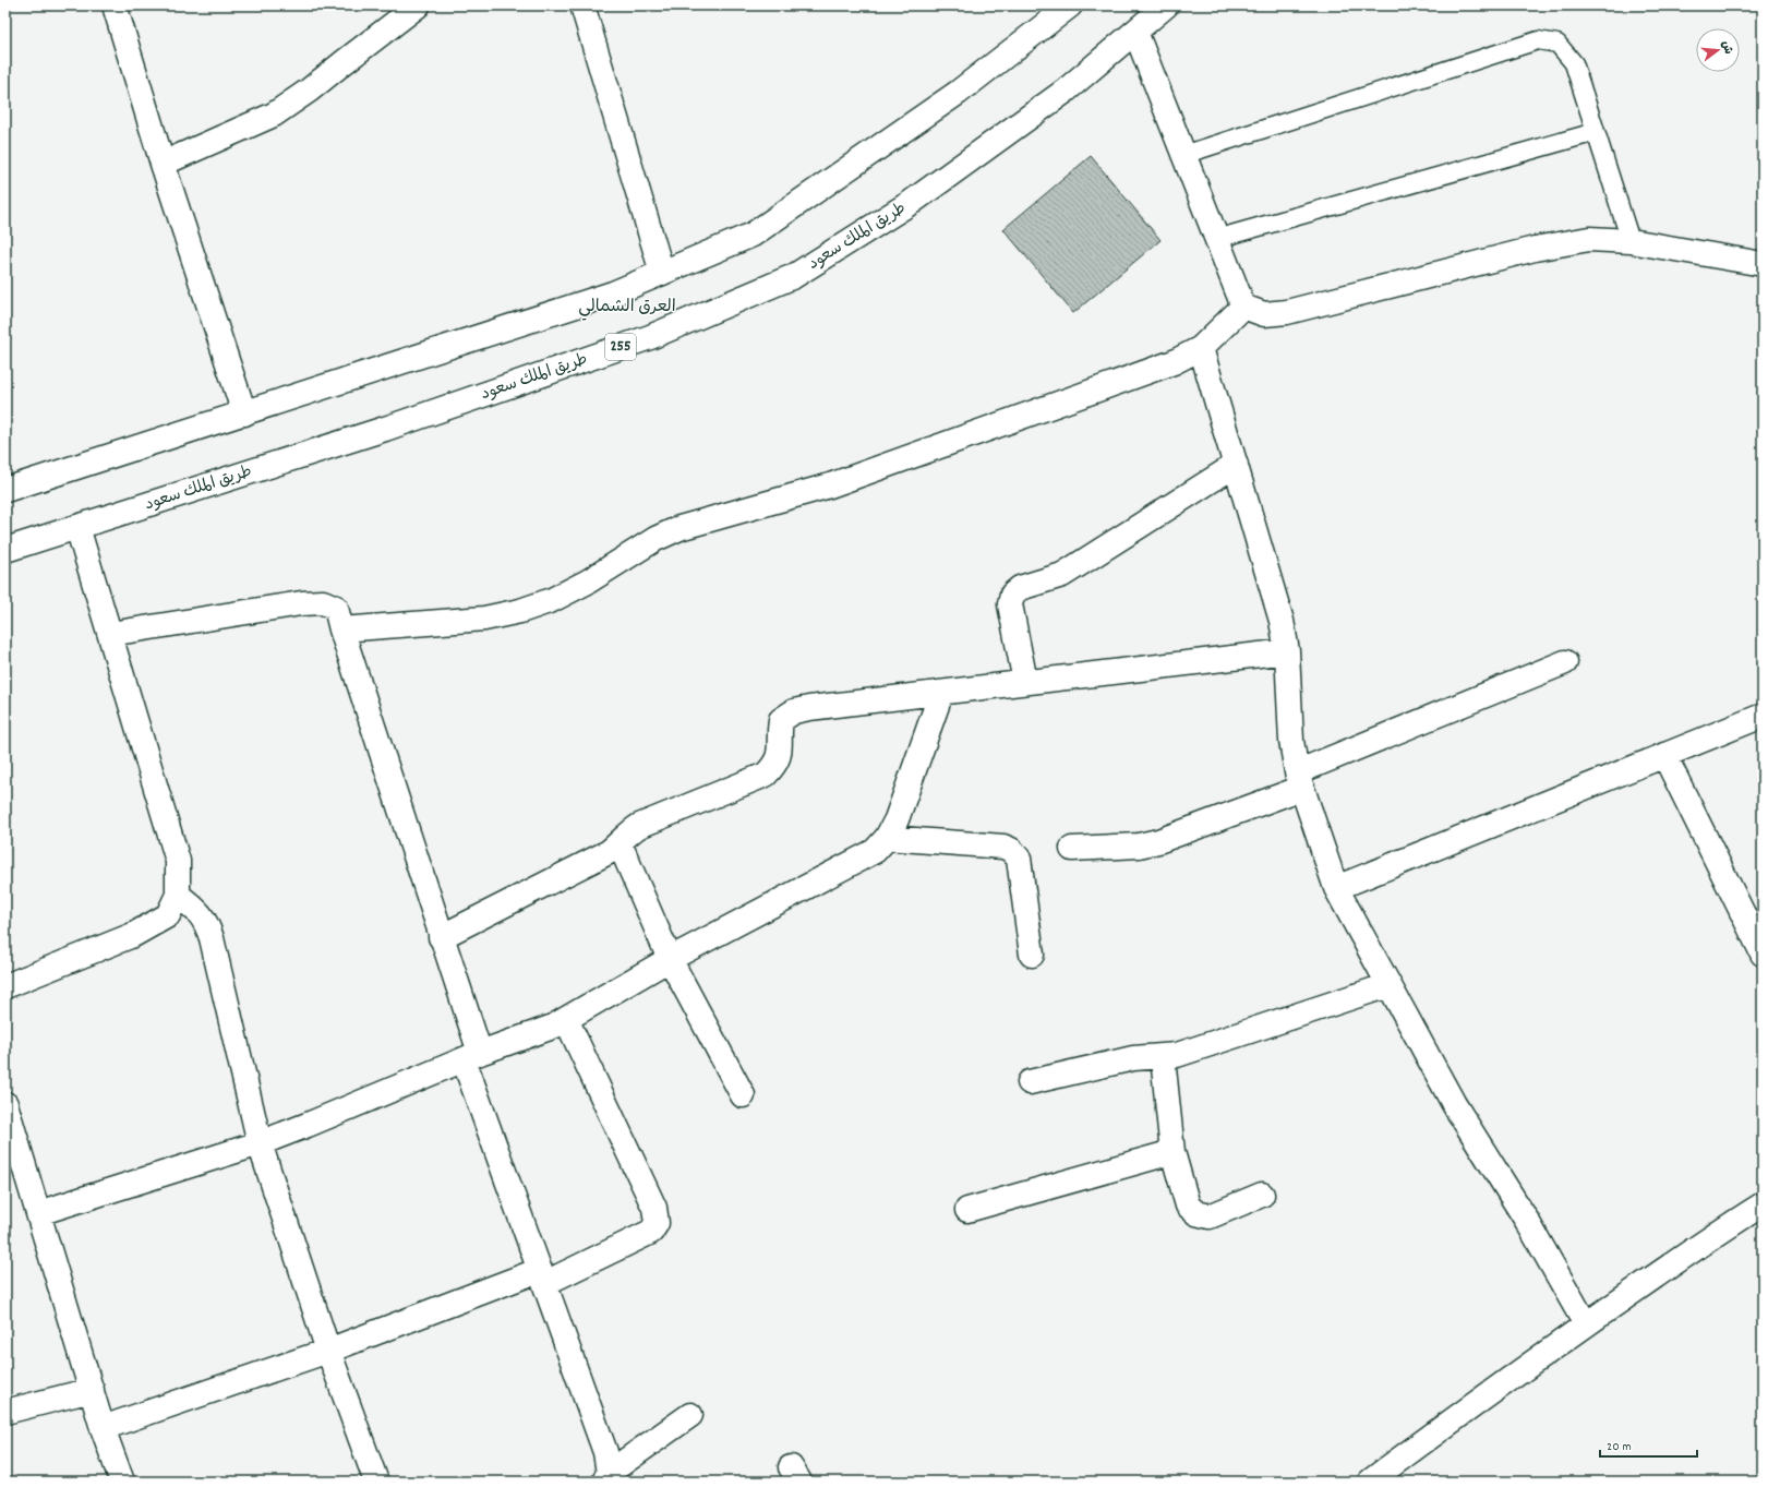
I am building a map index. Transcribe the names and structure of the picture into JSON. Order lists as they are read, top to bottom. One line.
{"streets":{"main road":["طريق الملك سعود","255"]},"districts":["العرق الشمالي"],"scale_bar":"20 m","north":"right"}
